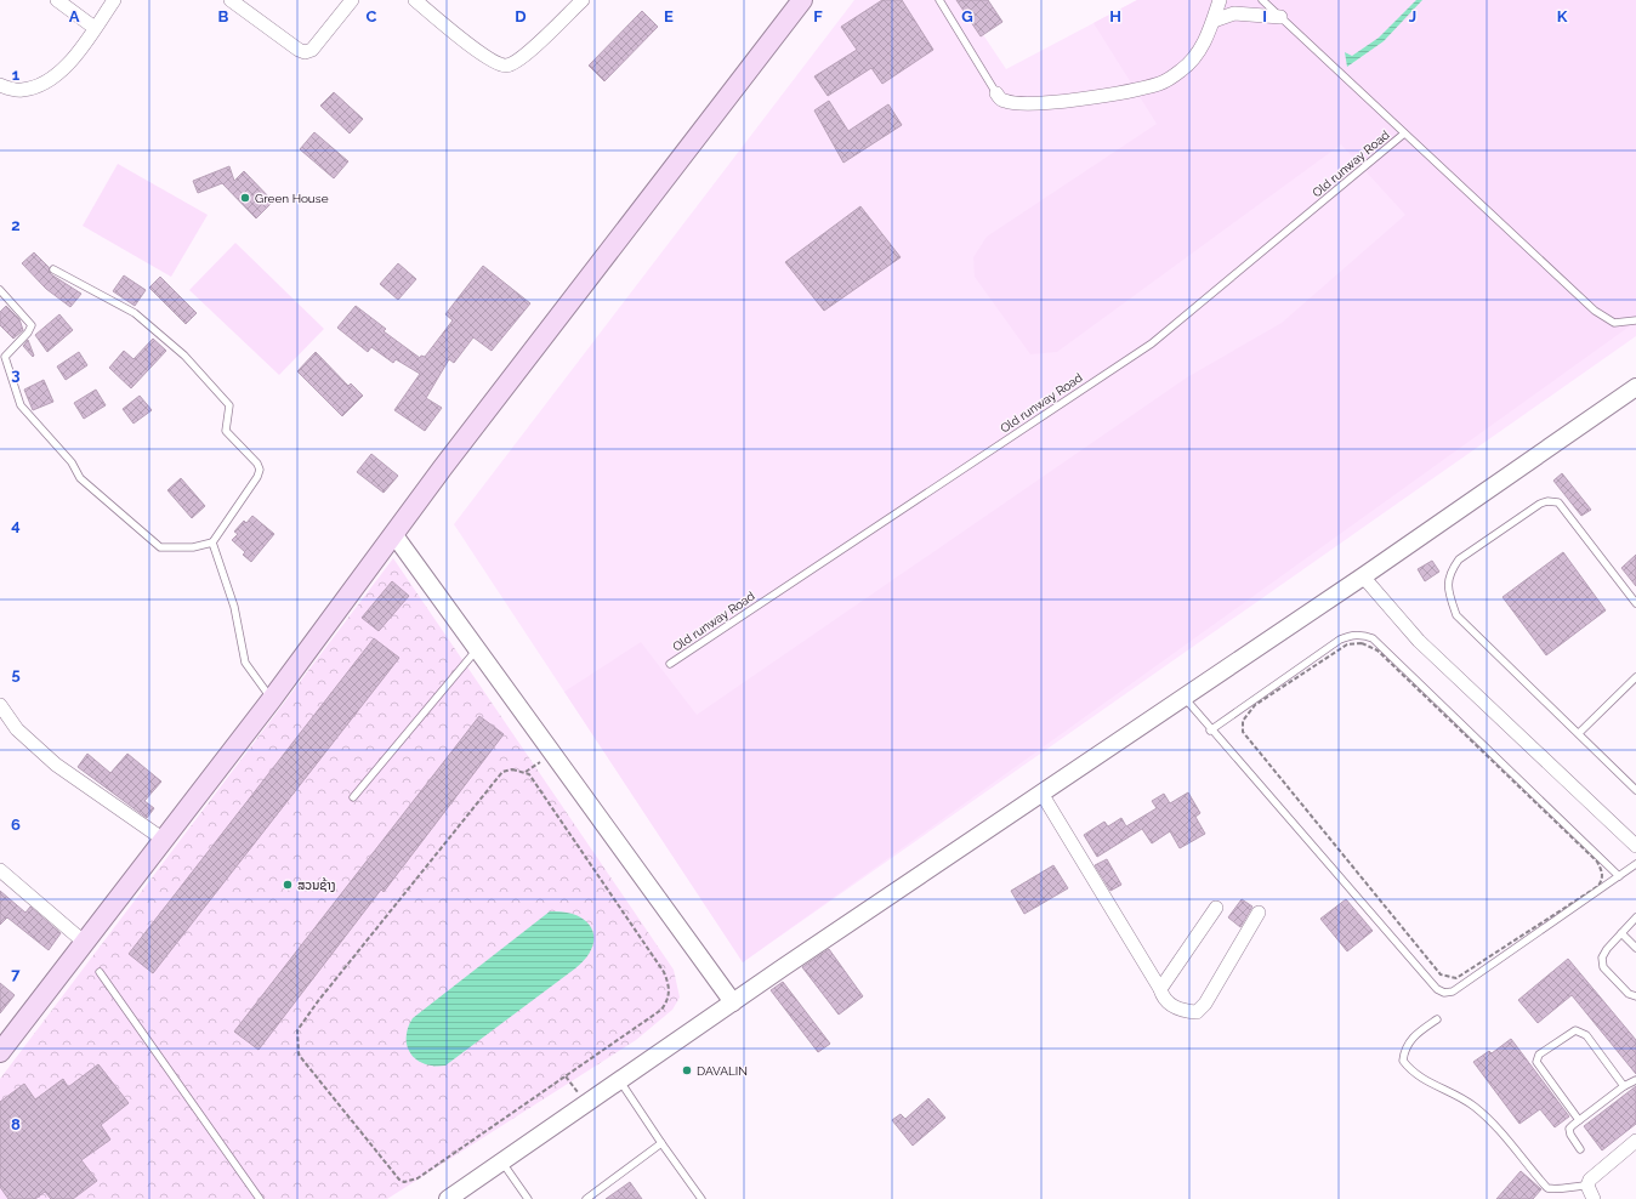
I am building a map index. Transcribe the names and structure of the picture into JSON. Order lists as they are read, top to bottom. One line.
{"streets":{"lane":["Old runway Road"]},"places":["Green House","ສວນຊ້າງ","DAVALIN"],"grid":{"columns":["A","B","C","D","E","F","G","H","I","J","K"],"rows":["1","2","3","4","5","6","7","8"]}}
